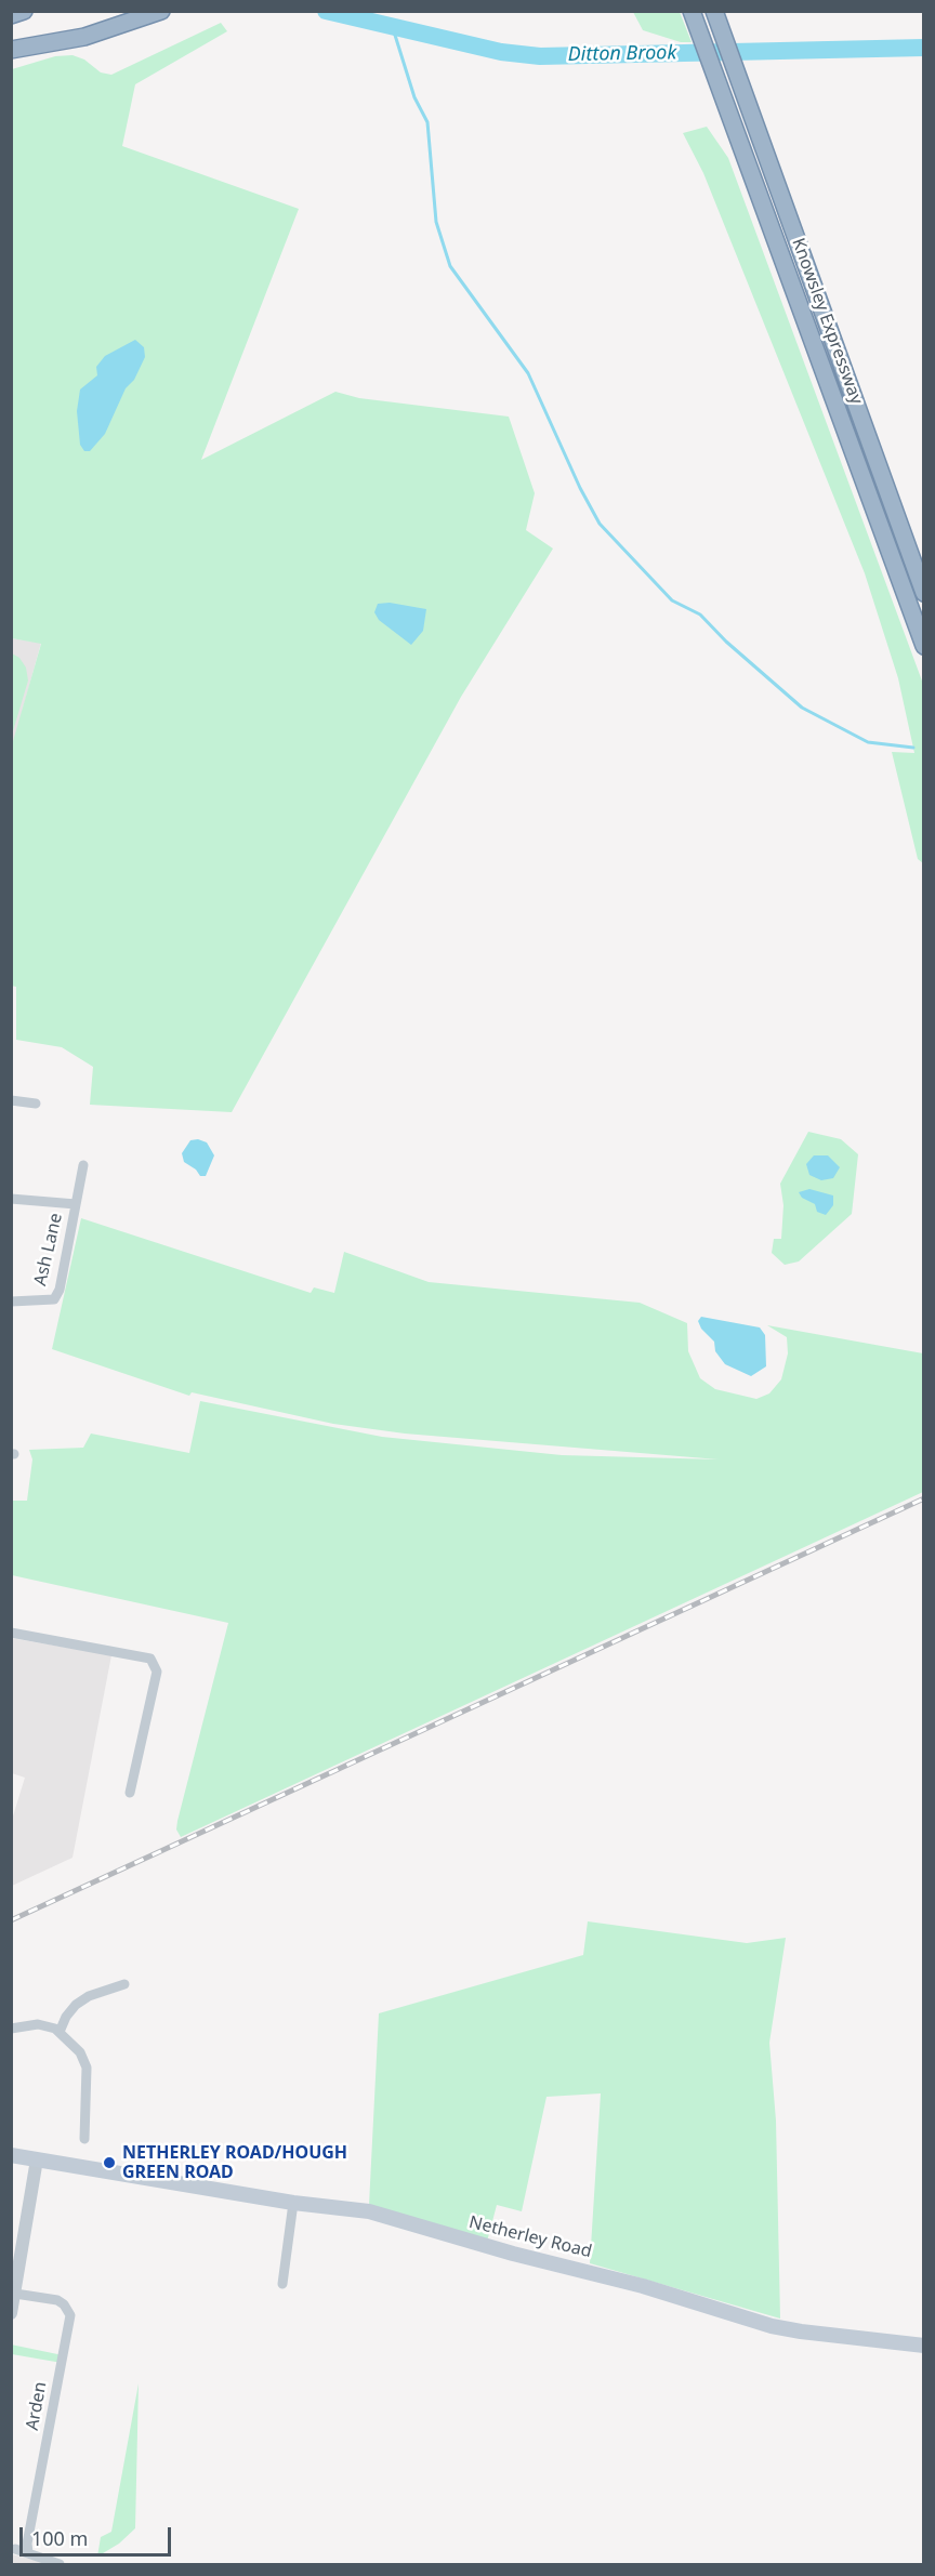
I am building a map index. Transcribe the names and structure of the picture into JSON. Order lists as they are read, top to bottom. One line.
{"streets":{"highway":["Knowsley Expressway"],"main road":["Netherley Road"],"street":["Ash Lane","Arden"]},"water":["Ditton Brook"],"places":["NETHERLEY ROAD/HOUGH GREEN ROAD"],"scale_bar":"100 m"}
